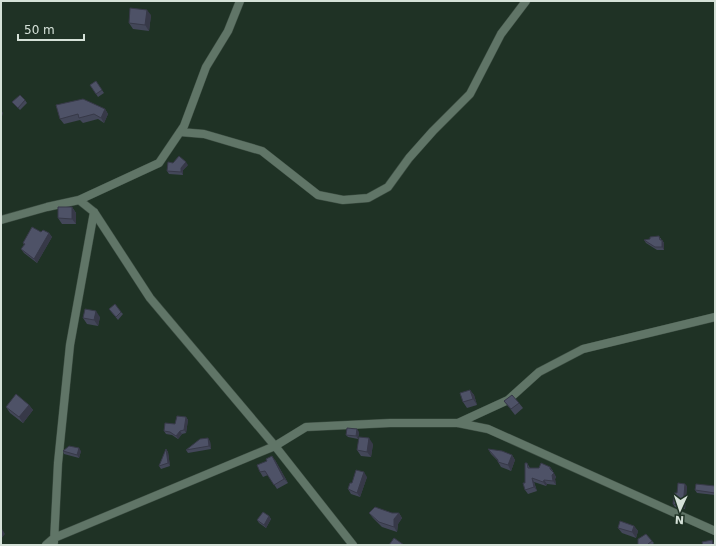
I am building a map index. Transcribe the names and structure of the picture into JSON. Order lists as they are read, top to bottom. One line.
{"scale_bar":"50 m","north":"bottom"}
